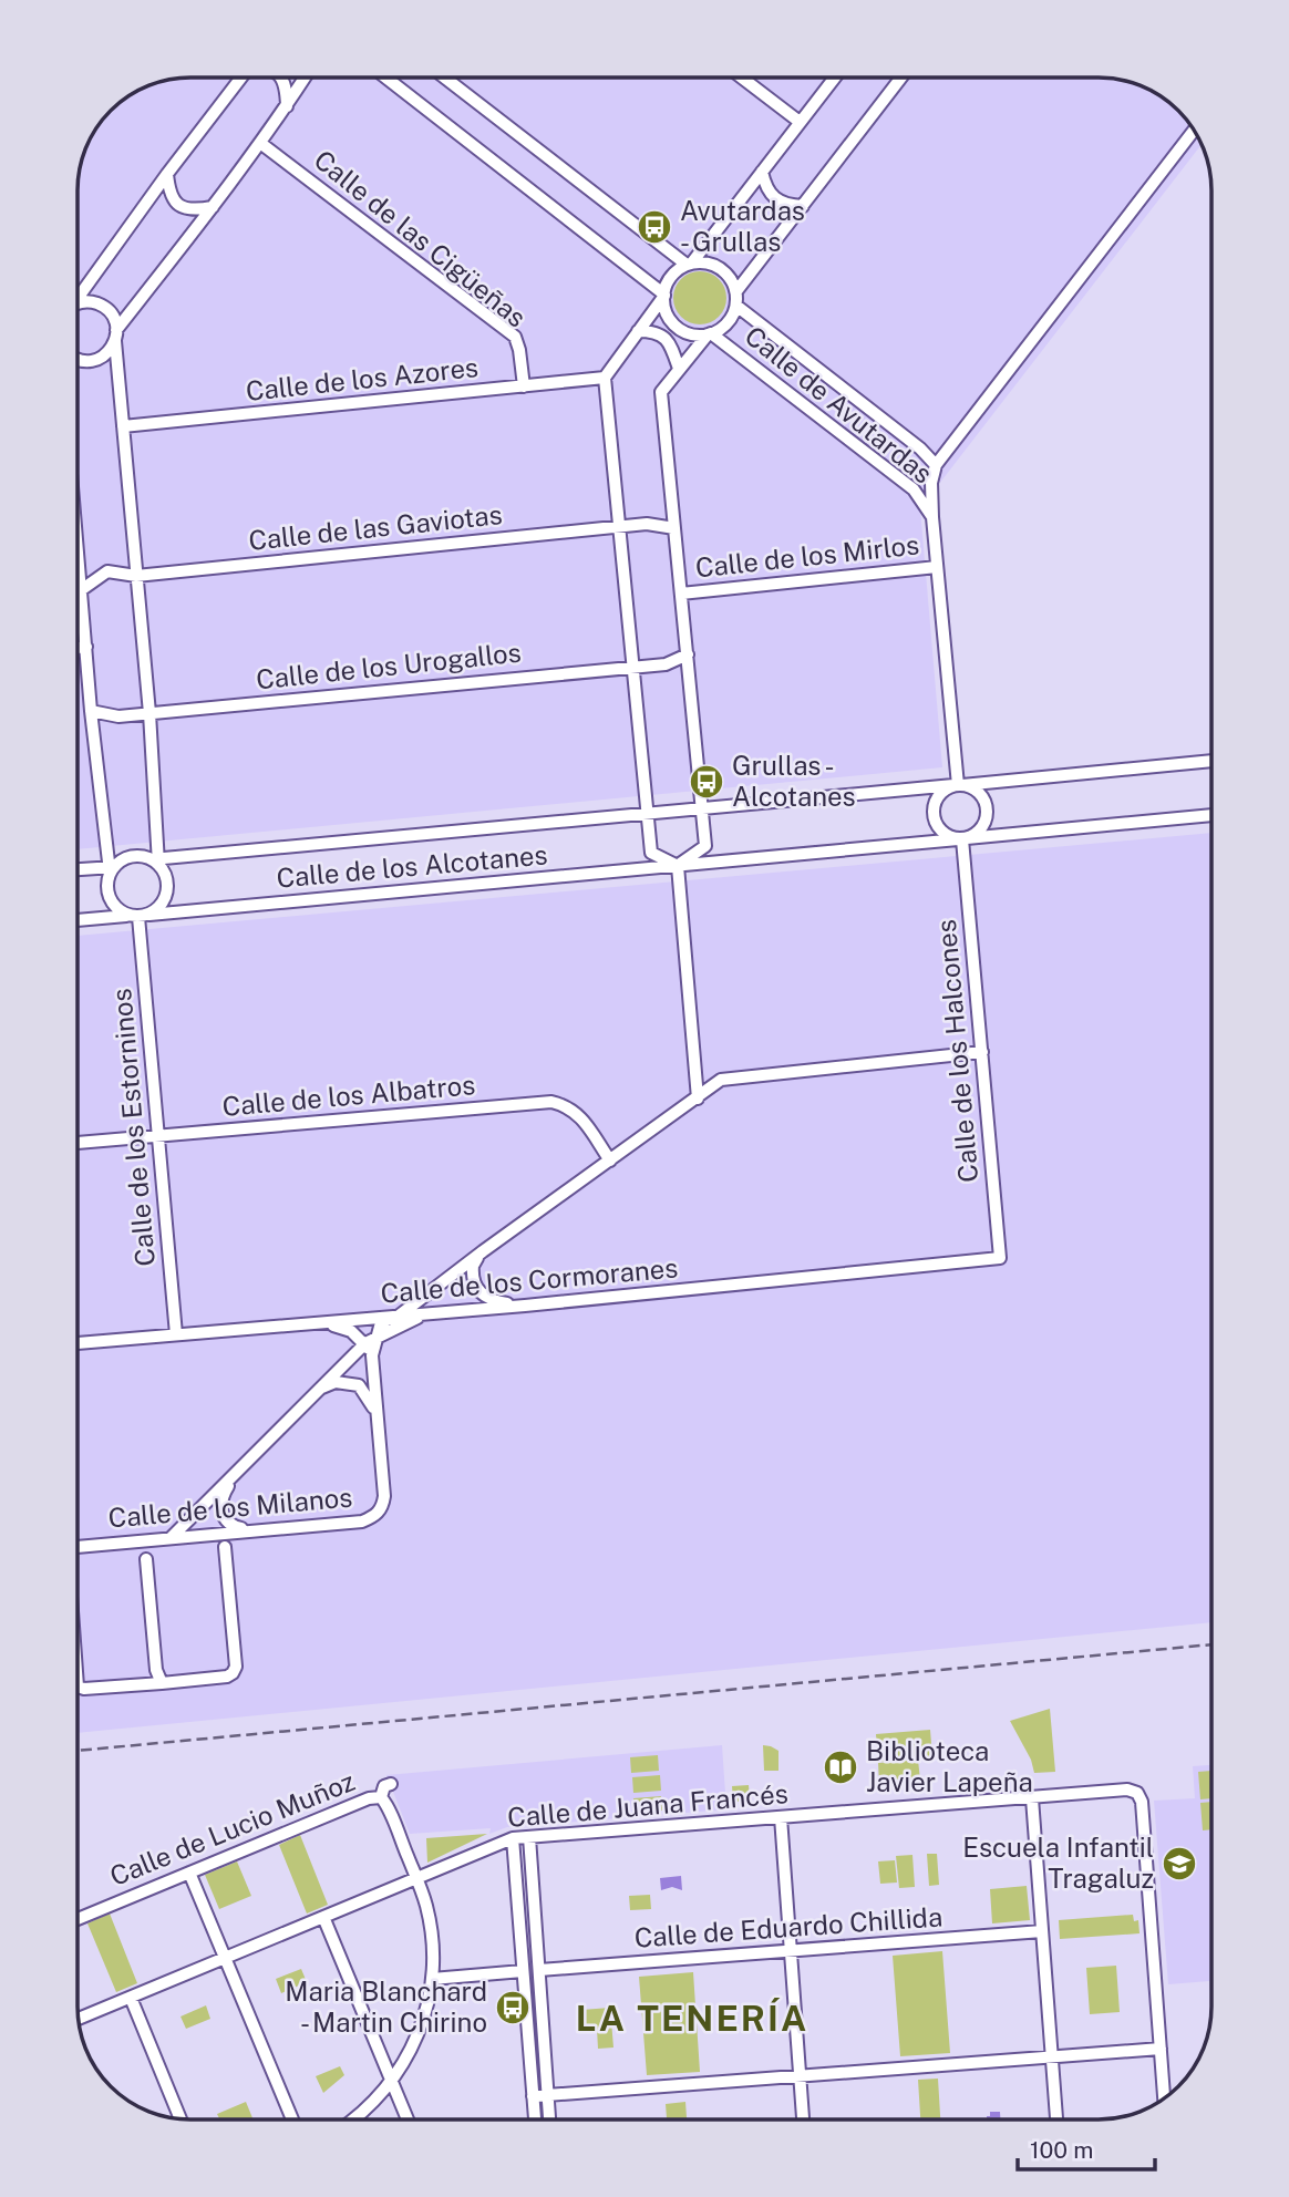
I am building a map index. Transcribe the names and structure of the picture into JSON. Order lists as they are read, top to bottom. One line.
{"streets":{"street":["Calle de las Cigüeñas","Calle de los Azores","Calle de Avutardas","Calle de las Gaviotas","Calle de los Mirlos","Calle de los Urogallos","Calle de los Alcotanes","Calle de los Halcones","Calle de los Albatros","Calle de los Estorninos","Calle de los Cormoranes","Calle de los Milanos","Calle de Juana Francés","Calle de Lucio Muñoz","Calle de Eduardo Chillida"]},"crossings":[["Calle de las Cigüeñas","Calle de los Azores"],["Calle de Avutardas","Calle de los Mirlos"],["Calle de Avutardas","Calle de los Alcotanes"],["Calle de Avutardas","Calle de los Halcones"],["Calle de los Alcotanes","Calle de los Halcones"],["Calle de los Alcotanes","Calle de los Estorninos"],["Calle de los Halcones","Calle de los Cormoranes"],["Calle de los Albatros","Calle de los Estorninos"],["Calle de los Estorninos","Calle de los Cormoranes"],["Calle de Juana Francés","Calle de Lucio Muñoz"]],"districts":["LA TENERÍA"],"places":{"bus stop":["Avutardas - Grullas","Grullas - Alcotanes","Maria Blanchard - Martin Chirino"],"library":["Biblioteca Javier Lapeña"],"school or university":["Escuela Infantil Tragaluz"]},"scale_bar":"100 m"}
